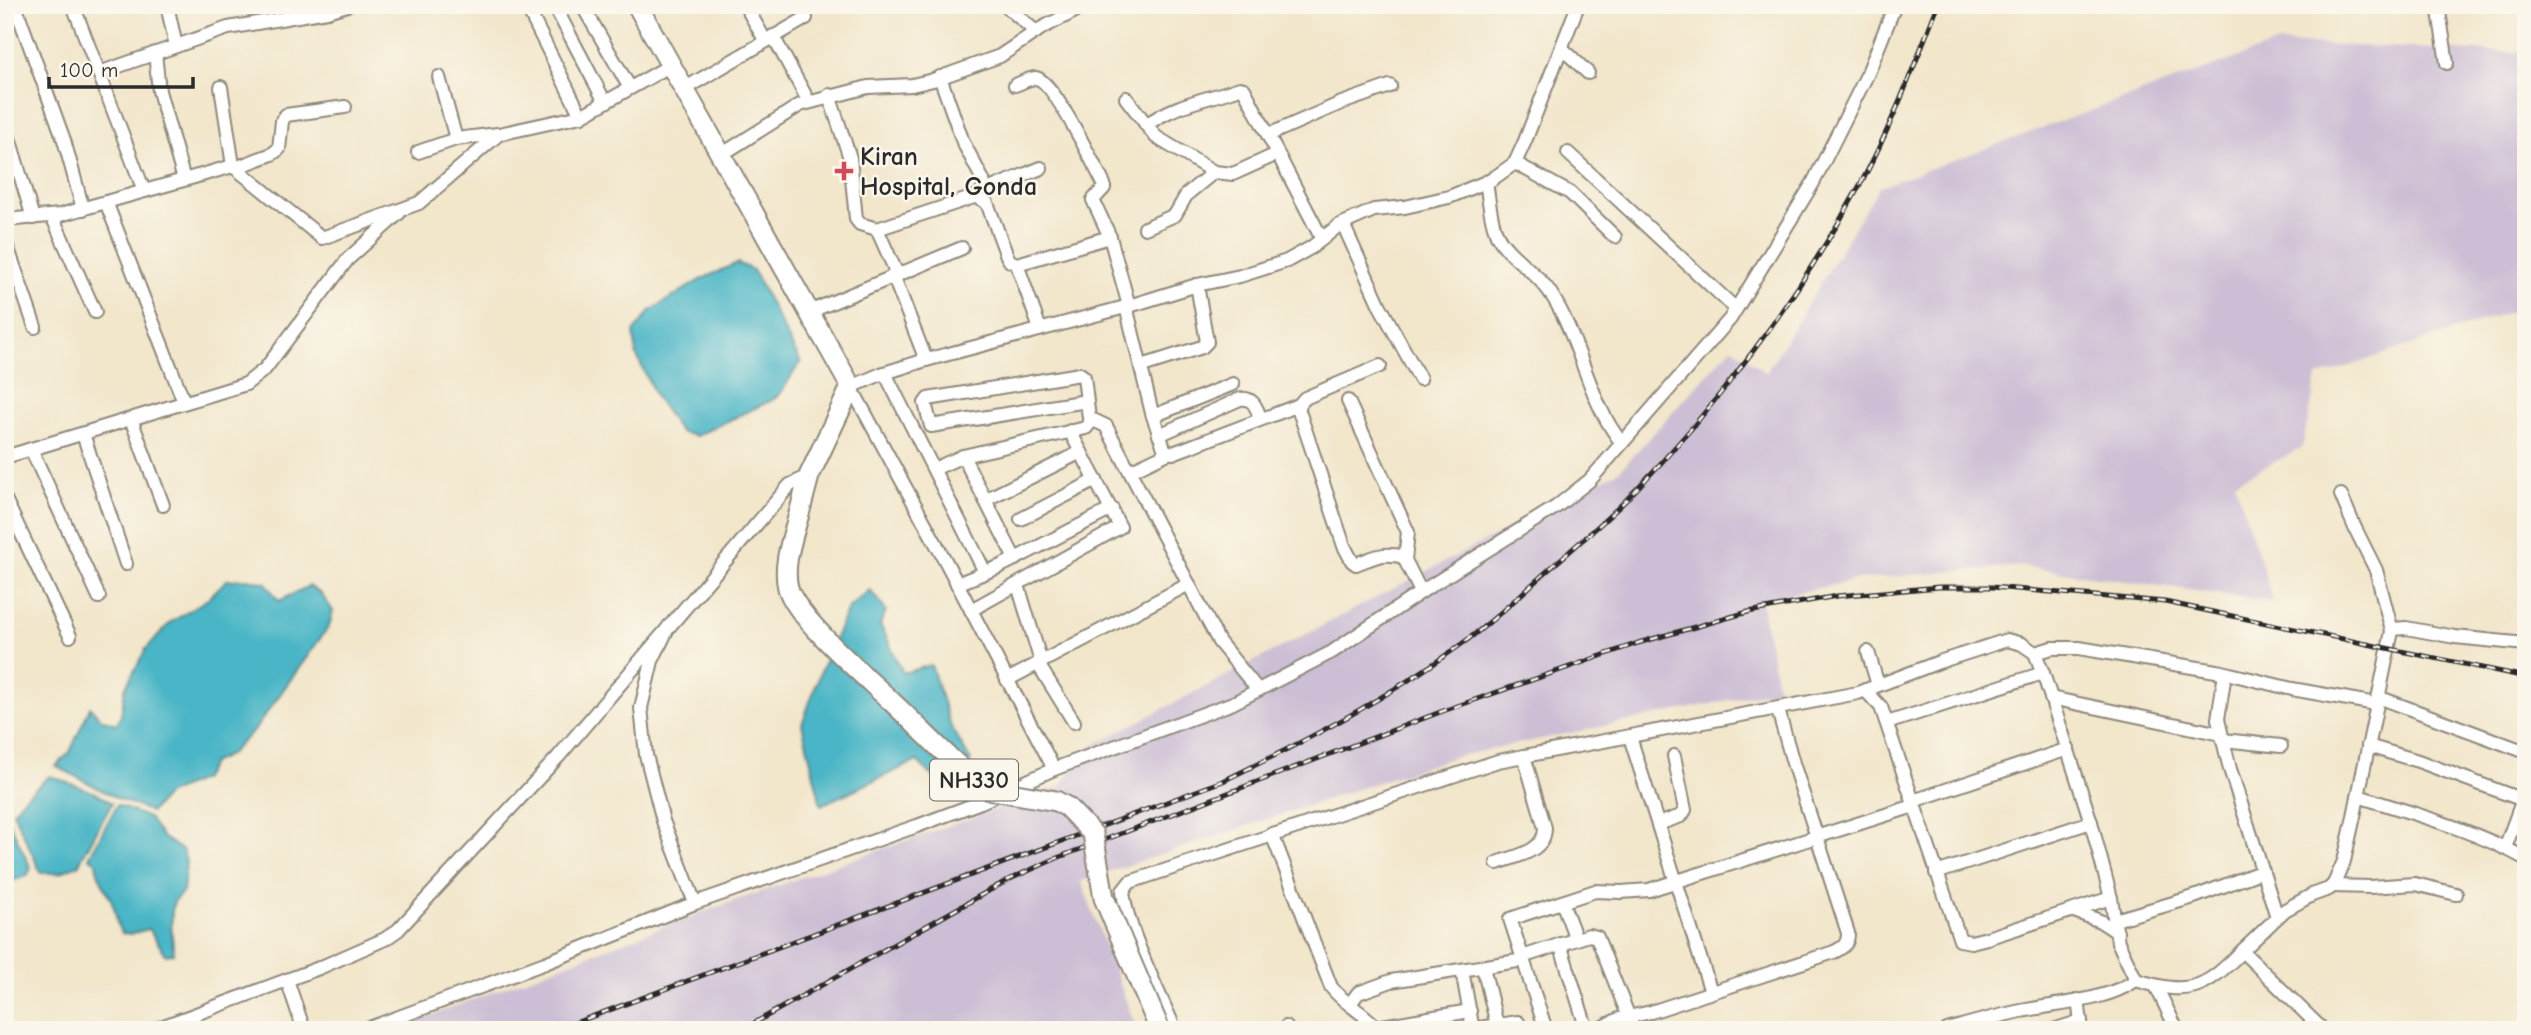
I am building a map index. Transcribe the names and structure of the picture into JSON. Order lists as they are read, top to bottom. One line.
{"streets":{"highway":["NH330"]},"places":{"health":["Kiran Hospital, Gonda"]},"scale_bar":"100 m"}
